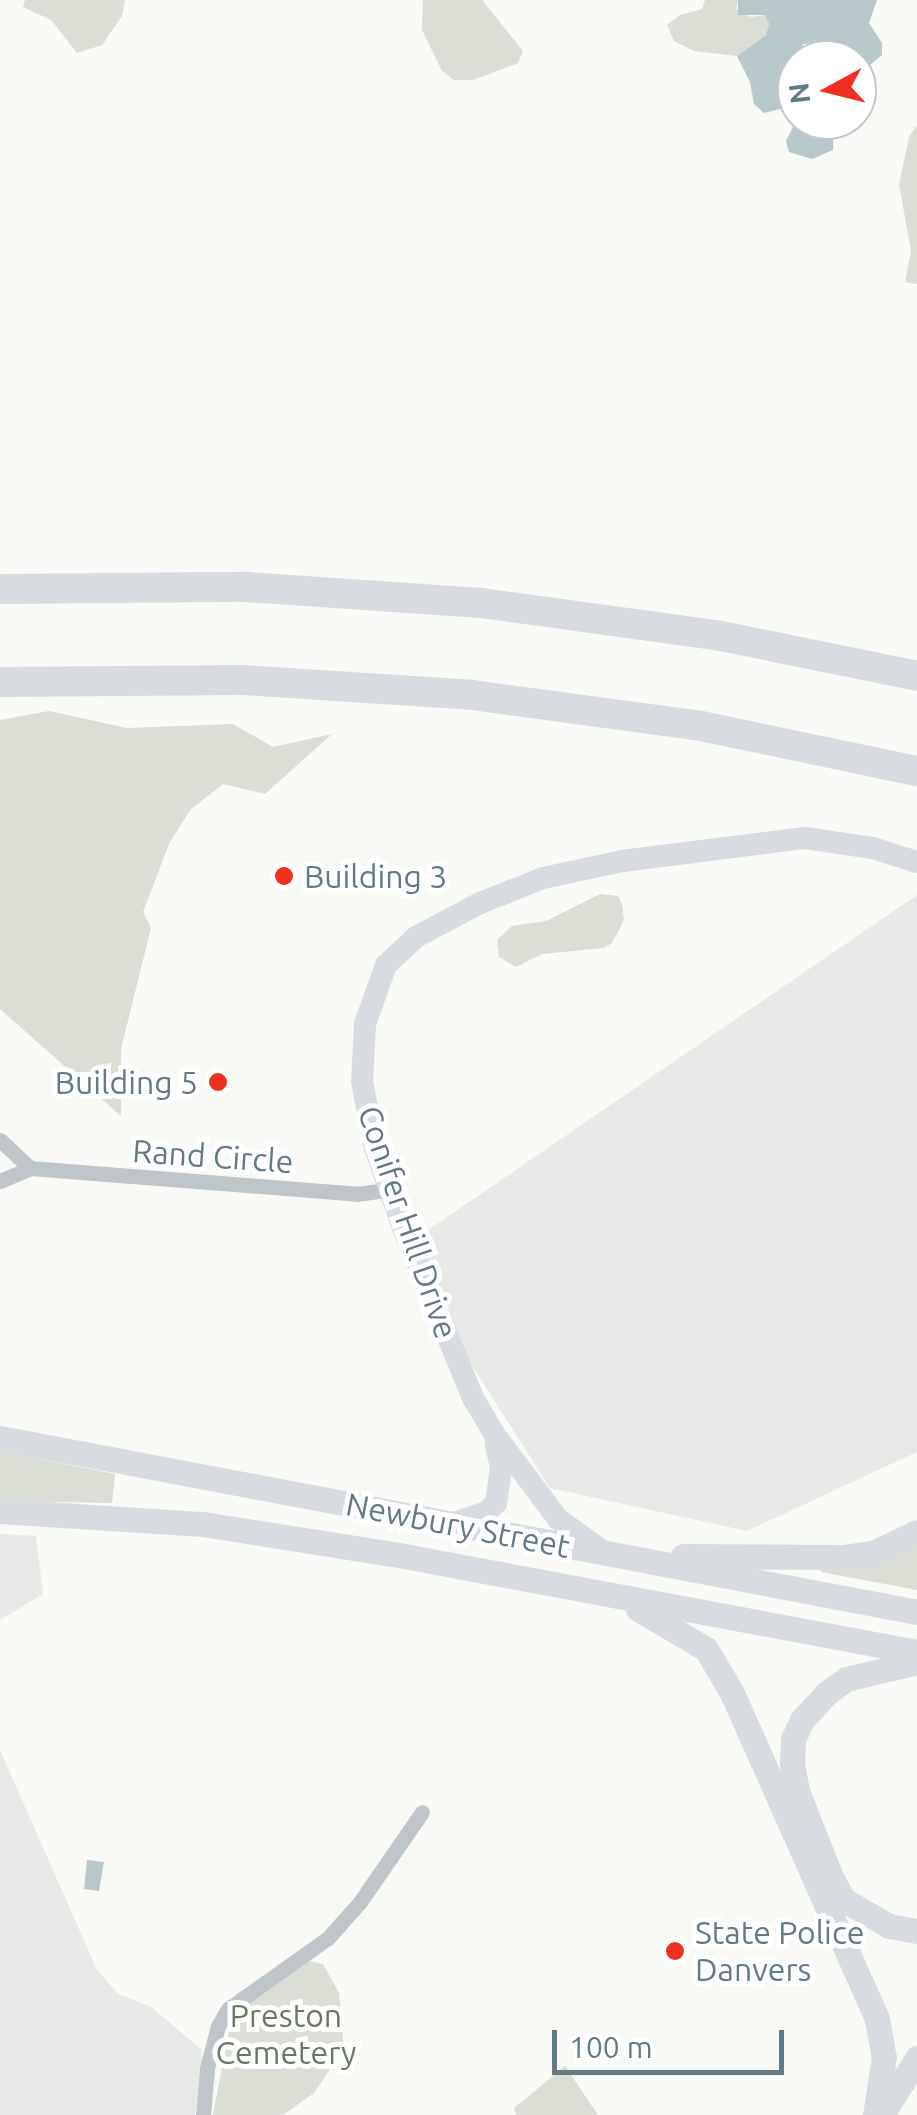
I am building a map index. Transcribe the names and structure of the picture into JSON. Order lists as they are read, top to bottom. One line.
{"streets":{"main road":["Newbury Street"],"street":["Rand Circle","Conifer Hill Drive"]},"crossings":[["Rand Circle","Conifer Hill Drive"],["Conifer Hill Drive","Newbury Street"]],"parks":["Preston Cemetery"],"places":["Building 3","Building 5","State Police Danvers"],"scale_bar":"100 m","north":"left"}
